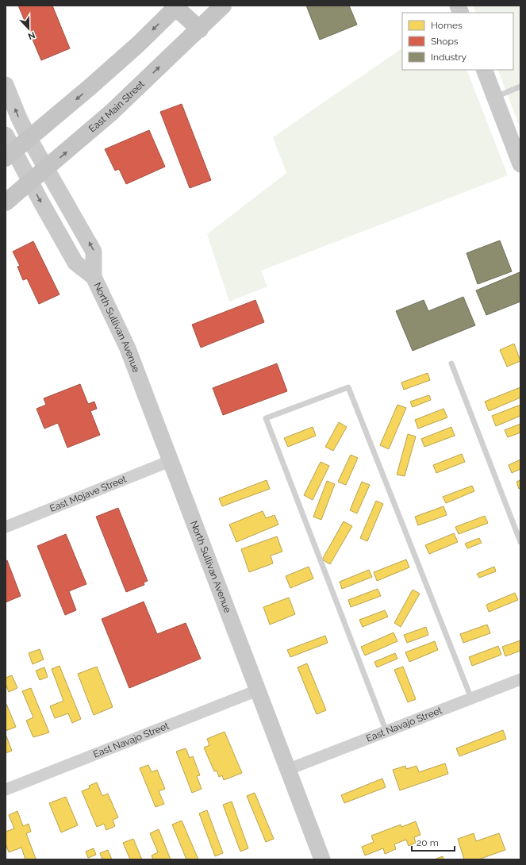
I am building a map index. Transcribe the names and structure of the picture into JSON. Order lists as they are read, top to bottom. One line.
{"streets":{"main road":["East Main Street","North Sullivan Avenue"],"street":["East Mojave Street","East Navajo Street"]},"crossings":[["East Main Street","North Sullivan Avenue"],["North Sullivan Avenue","East Mojave Street"],["North Sullivan Avenue","East Navajo Street"]],"legend":["Homes","Shops","Industry"],"scale_bar":"20 m","north":"bottom"}
